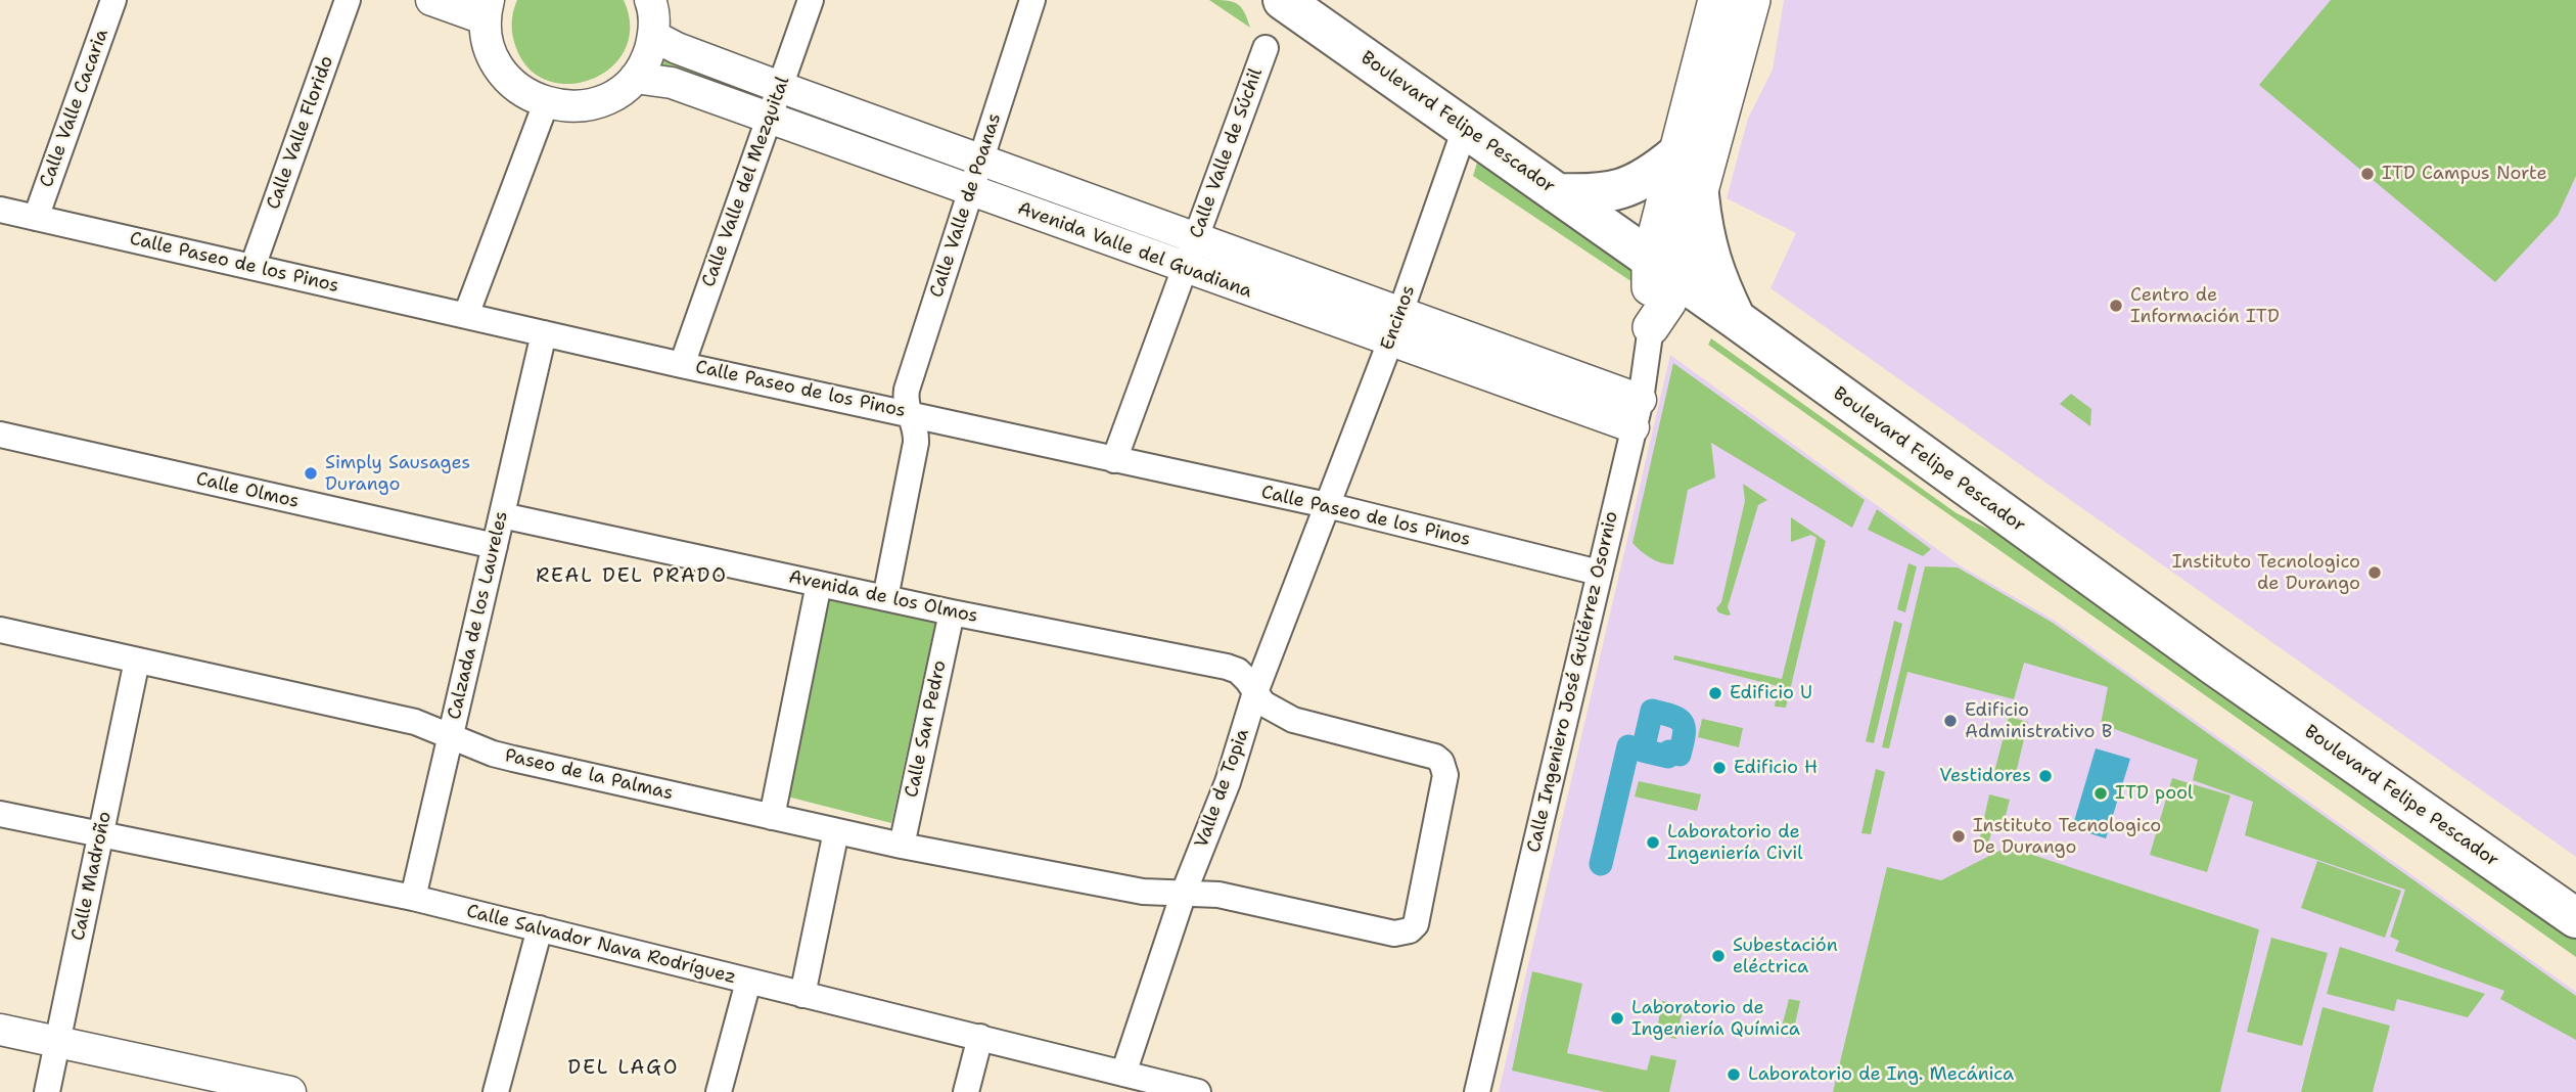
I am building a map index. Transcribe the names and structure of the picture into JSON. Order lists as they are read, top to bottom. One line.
{"streets":{"main road":["Boulevard Felipe Pescador","Calle Ingeniero José Gutiérrez Osornio"],"street":["Calle Valle Cacaria","Calle Valle Florido","Calle Valle de Súchil","Calle Valle del Mezquital","Calle Valle de Poanas","Avenida Valle del Guadiana","Calle Paseo de los Pinos","Encinos","Calle Olmos","Avenida de los Olmos","Calzada de los Laureles","Calle San Pedro","Paseo de la Palmas","Valle de Topia","Calle Madroño","Calle Salvador Nava Rodríguez"]},"crossings":[["Calle Valle Cacaria","Calle Paseo de los Pinos"],["Boulevard Felipe Pescador","Encinos"],["Boulevard Felipe Pescador","Calle Ingeniero José Gutiérrez Osornio"],["Calle Valle Florido","Calle Paseo de los Pinos"],["Calle Valle de Súchil","Avenida Valle del Guadiana"],["Calle Valle de Súchil","Calle Paseo de los Pinos"],["Calle Valle del Mezquital","Avenida Valle del Guadiana"],["Calle Valle del Mezquital","Calle Paseo de los Pinos"],["Calle Valle de Poanas","Avenida Valle del Guadiana"],["Calle Valle de Poanas","Calle Paseo de los Pinos"],["Calle Valle de Poanas","Avenida de los Olmos"],["Avenida Valle del Guadiana","Encinos"],["Avenida Valle del Guadiana","Calle Ingeniero José Gutiérrez Osornio"],["Calle Paseo de los Pinos","Encinos"],["Calle Paseo de los Pinos","Calzada de los Laureles"],["Calle Paseo de los Pinos","Calle Ingeniero José Gutiérrez Osornio"],["Calle Paseo de los Pinos","Valle de Topia"],["Encinos","Valle de Topia"],["Calle Olmos","Calzada de los Laureles"],["Avenida de los Olmos","Calzada de los Laureles"],["Avenida de los Olmos","Calle San Pedro"],["Avenida de los Olmos","Paseo de la Palmas"],["Avenida de los Olmos","Valle de Topia"],["Calzada de los Laureles","Paseo de la Palmas"],["Calzada de los Laureles","Calle Salvador Nava Rodríguez"],["Calle San Pedro","Paseo de la Palmas"],["Paseo de la Palmas","Valle de Topia"],["Paseo de la Palmas","Calle Madroño"],["Valle de Topia","Calle Salvador Nava Rodríguez"],["Calle Madroño","Calle Salvador Nava Rodríguez"]],"districts":["REAL DEL PRADO","DEL LAGO"],"places":["ITD Campus Norte","Centro de Información ITD","Simply Sausages Durango","Instituto Tecnologico de Durango","Edificio U","Edificio Administrativo B","Edificio H","Vestidores","ITD pool","Instituto Tecnologico De Durango","Laboratorio de Ingeniería Civil","Subestación eléctrica","Laboratorio de Ingeniería Química","Laboratorio de Ing. Mecánica"]}
